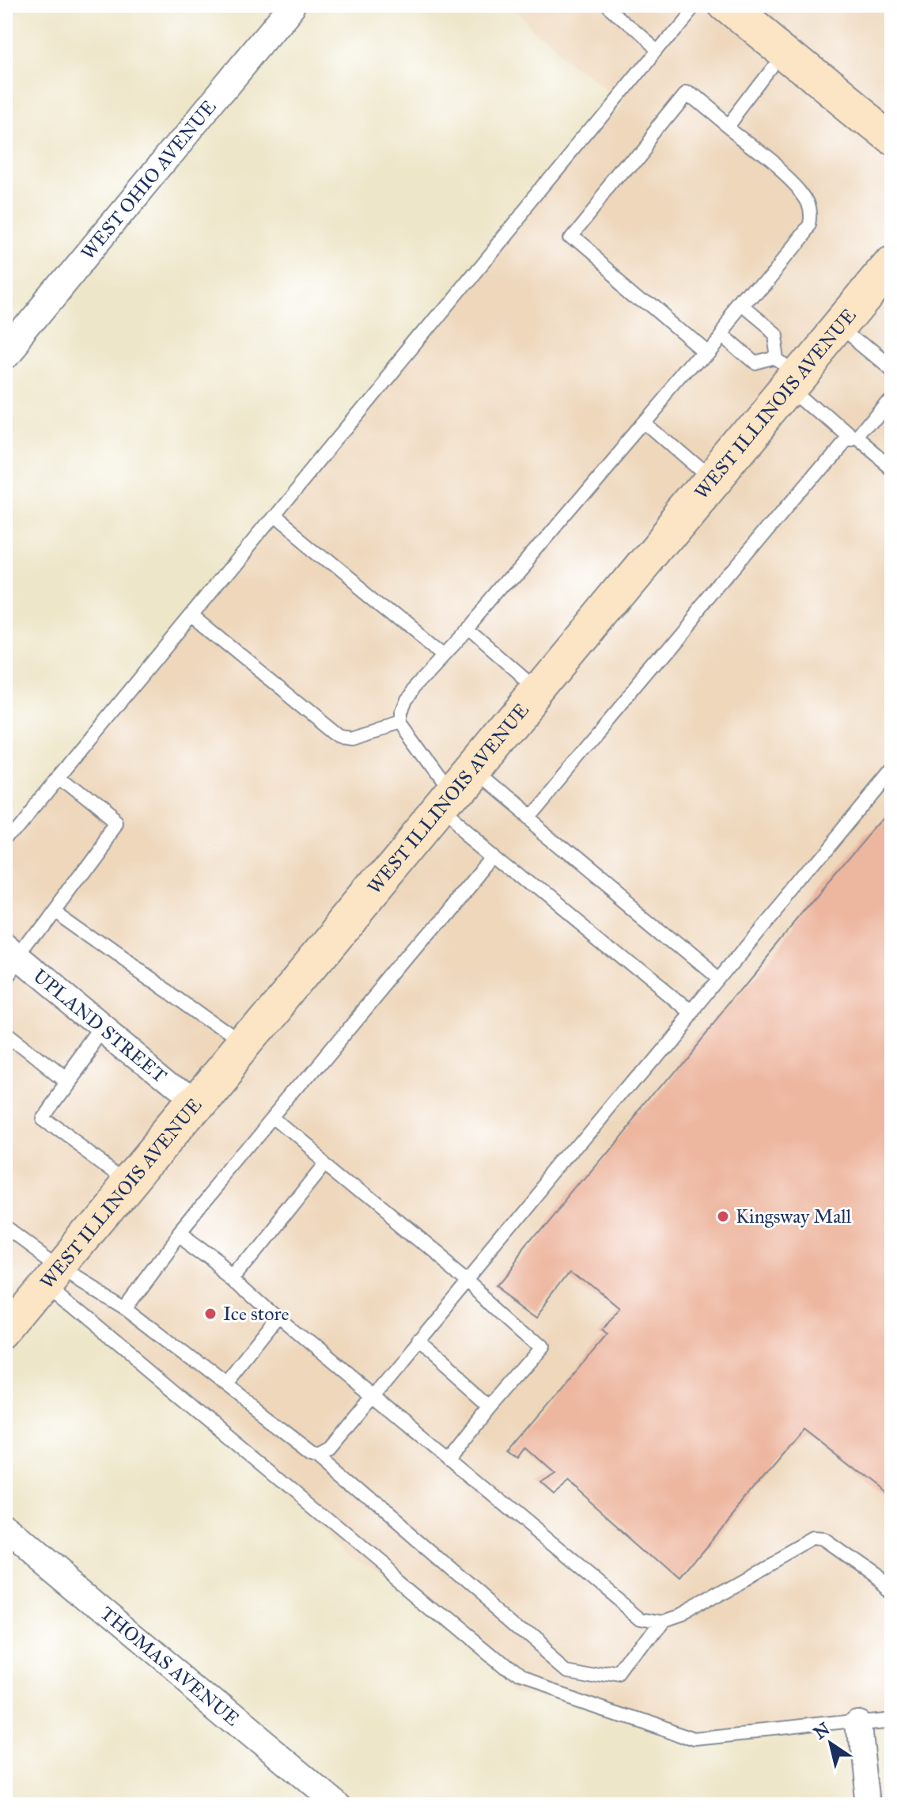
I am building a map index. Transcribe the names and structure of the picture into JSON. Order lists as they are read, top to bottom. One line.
{"streets":{"main road":["WEST ILLINOIS AVENUE"],"street":["WEST OHIO AVENUE","UPLAND STREET","THOMAS AVENUE"]},"crossings":[["WEST ILLINOIS AVENUE","UPLAND STREET"]],"places":["Kingsway Mall","Ice store"],"north":"top left"}
